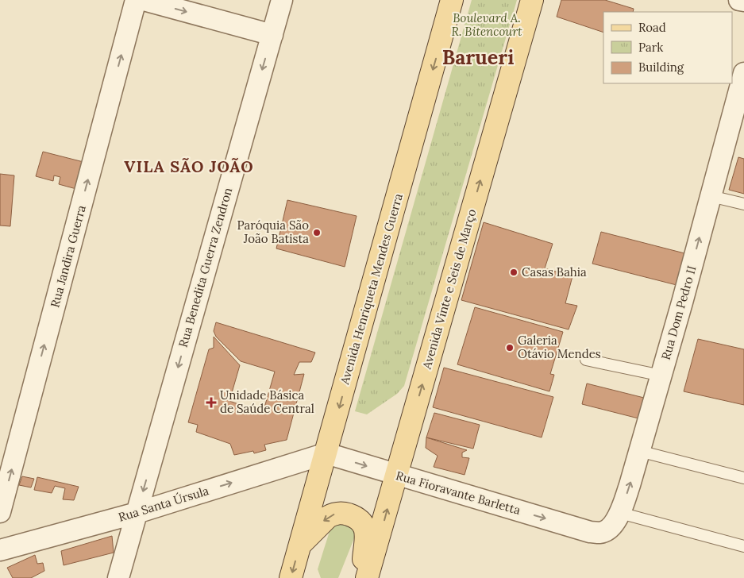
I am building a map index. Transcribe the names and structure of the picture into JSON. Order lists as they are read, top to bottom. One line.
{"streets":{"main road":["Avenida Henriqueta Mendes Guerra","Avenida Vinte e Seis de Março"],"street":["Rua Jandira Guerra","Rua Benedita Guerra Zendron","Rua Dom Pedro II","Rua Fioravante Barletta","Rua Santa Úrsula"]},"crossings":[["Rua Benedita Guerra Zendron","Rua Santa Úrsula"],["Avenida Henriqueta Mendes Guerra","Rua Fioravante Barletta"],["Avenida Henriqueta Mendes Guerra","Rua Santa Úrsula"],["Avenida Vinte e Seis de Março","Rua Fioravante Barletta"],["Rua Dom Pedro II","Rua Fioravante Barletta"],["Rua Fioravante Barletta","Rua Santa Úrsula"]],"one_way":["Rua Jandira Guerra","Rua Benedita Guerra Zendron","Avenida Henriqueta Mendes Guerra","Avenida Vinte e Seis de Março","Rua Dom Pedro II","Rua Fioravante Barletta","Rua Santa Úrsula"],"districts":["Barueri","VILA SÃO JOÃO"],"parks":["Boulevard A. R. Bitencourt"],"places":{"other":["Paróquia São João Batista","Casas Bahia","Galeria Otávio Mendes"],"health":["Unidade Básica de Saúde Central"]},"legend":["Road","Park","Building"]}
